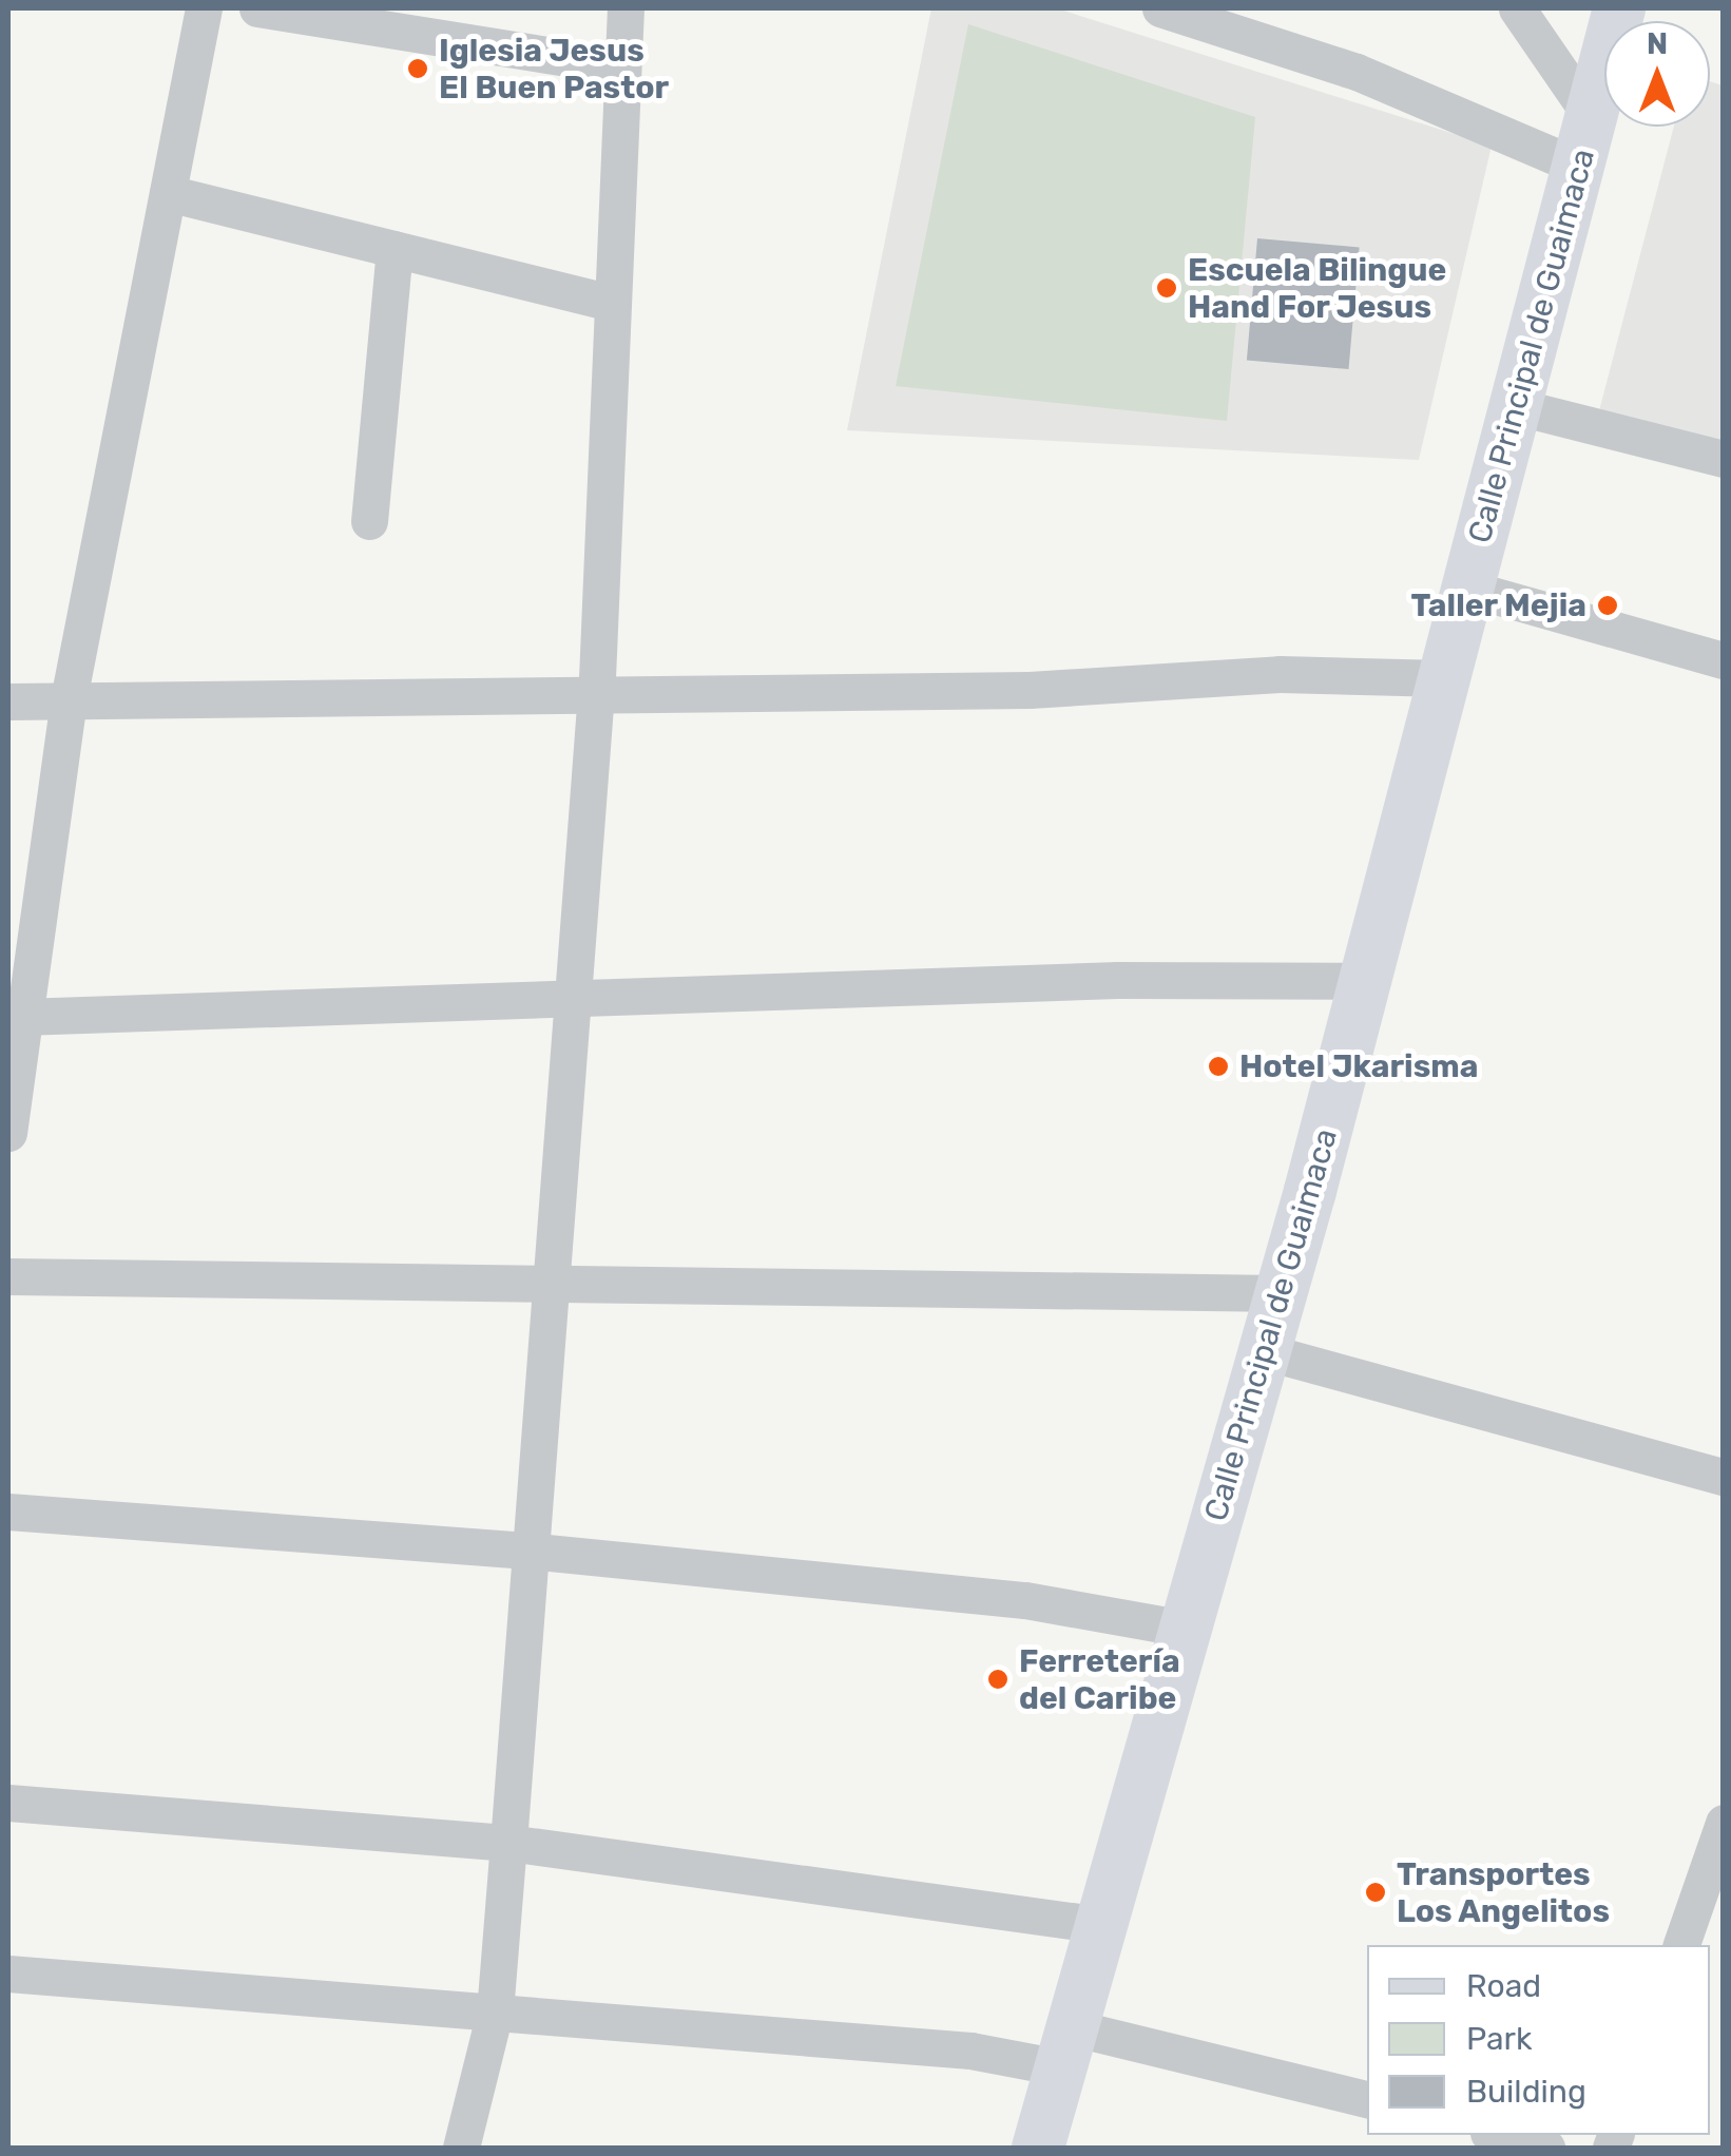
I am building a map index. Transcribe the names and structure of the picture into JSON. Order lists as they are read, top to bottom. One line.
{"streets":{"main road":["Calle Principal de Guaimaca"]},"places":["Iglesia Jesus El Buen Pastor","Escuela Bilingue Hand For Jesus","Taller Mejia","Hotel Jkarisma","Ferretería del Caribe","Transportes Los Angelitos"],"legend":["Road","Park","Building"],"north":"top"}
